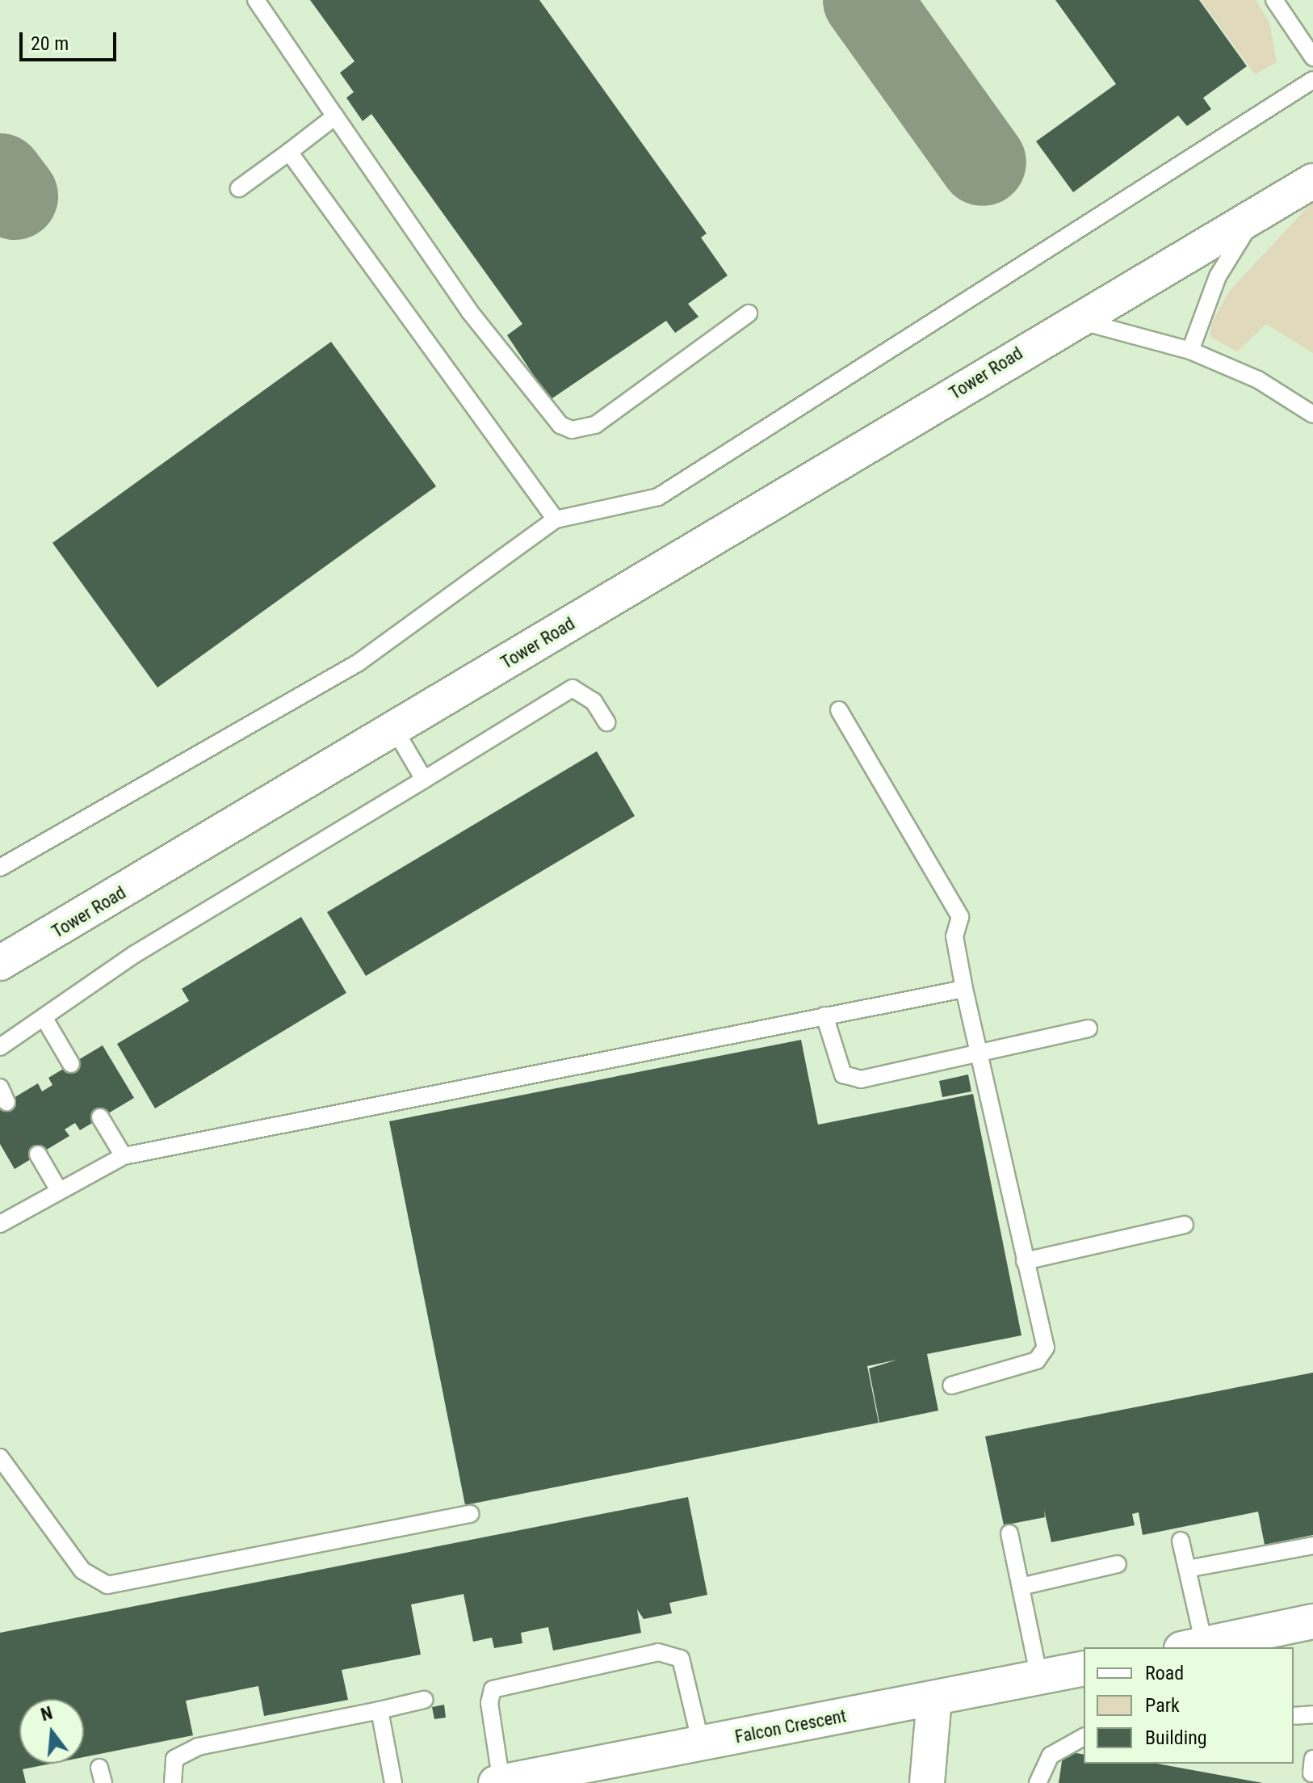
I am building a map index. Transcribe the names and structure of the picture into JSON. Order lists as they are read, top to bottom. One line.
{"streets":{"street":["Tower Road","Falcon Crescent"]},"legend":["Road","Park","Building"],"scale_bar":"20 m","north":"top"}
